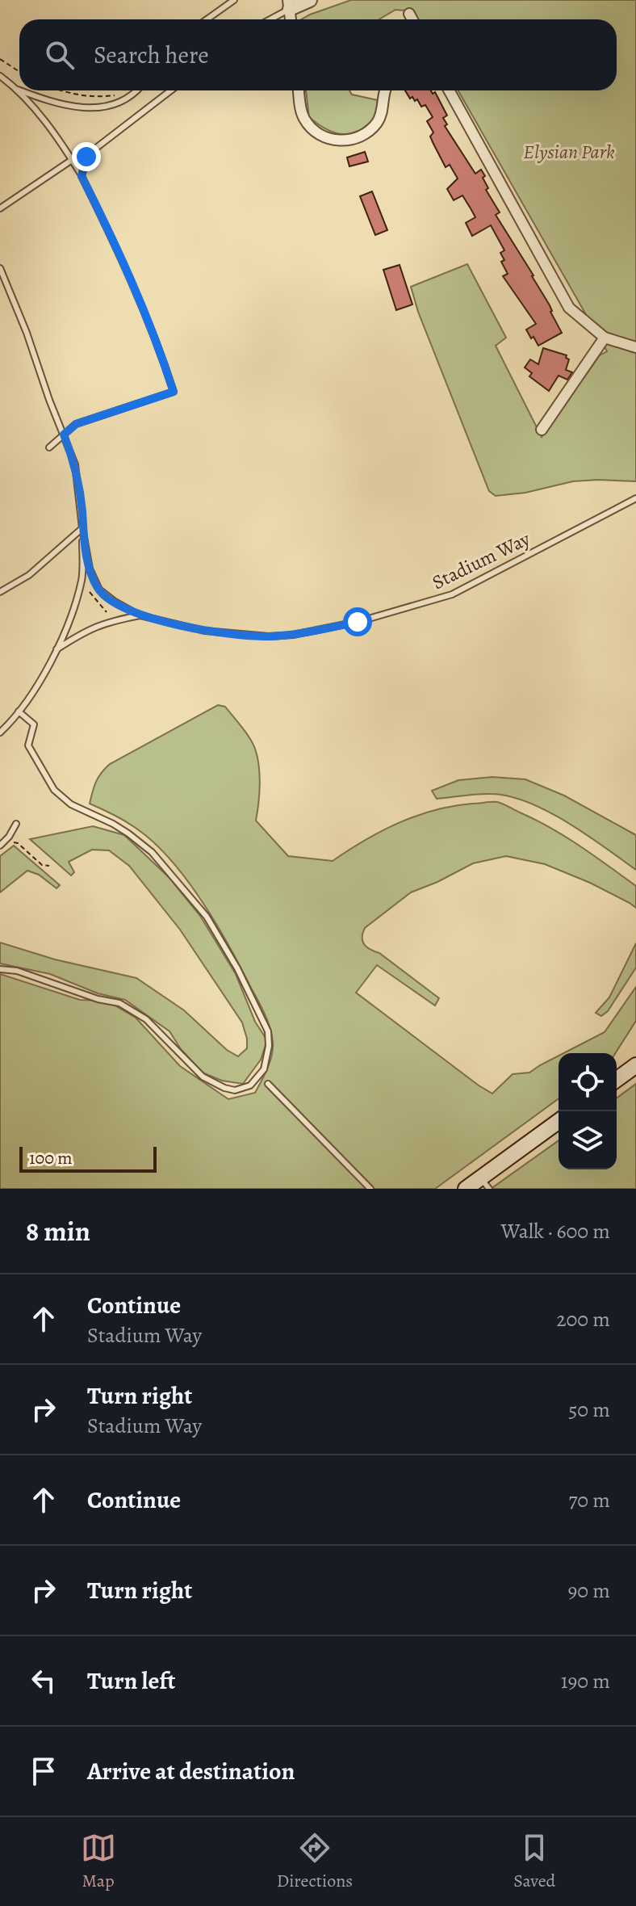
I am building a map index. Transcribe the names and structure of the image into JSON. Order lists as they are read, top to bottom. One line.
{"streets":{"lane":["Stadium Way"]},"parks":["Elysian Park"],"scale_bar":"100 m","page":{"search":"Search here","scale":"100 m","heading":["8 min","Walk · 600 m"],"list":[["Continue","Stadium Way","200 m"],["Turn right","Stadium Way","50 m"],["Continue","70 m"],["Turn right","90 m"],["Turn left","190 m"],"Arrive at destination"],"nav":["Map","Directions","Saved"]}}
